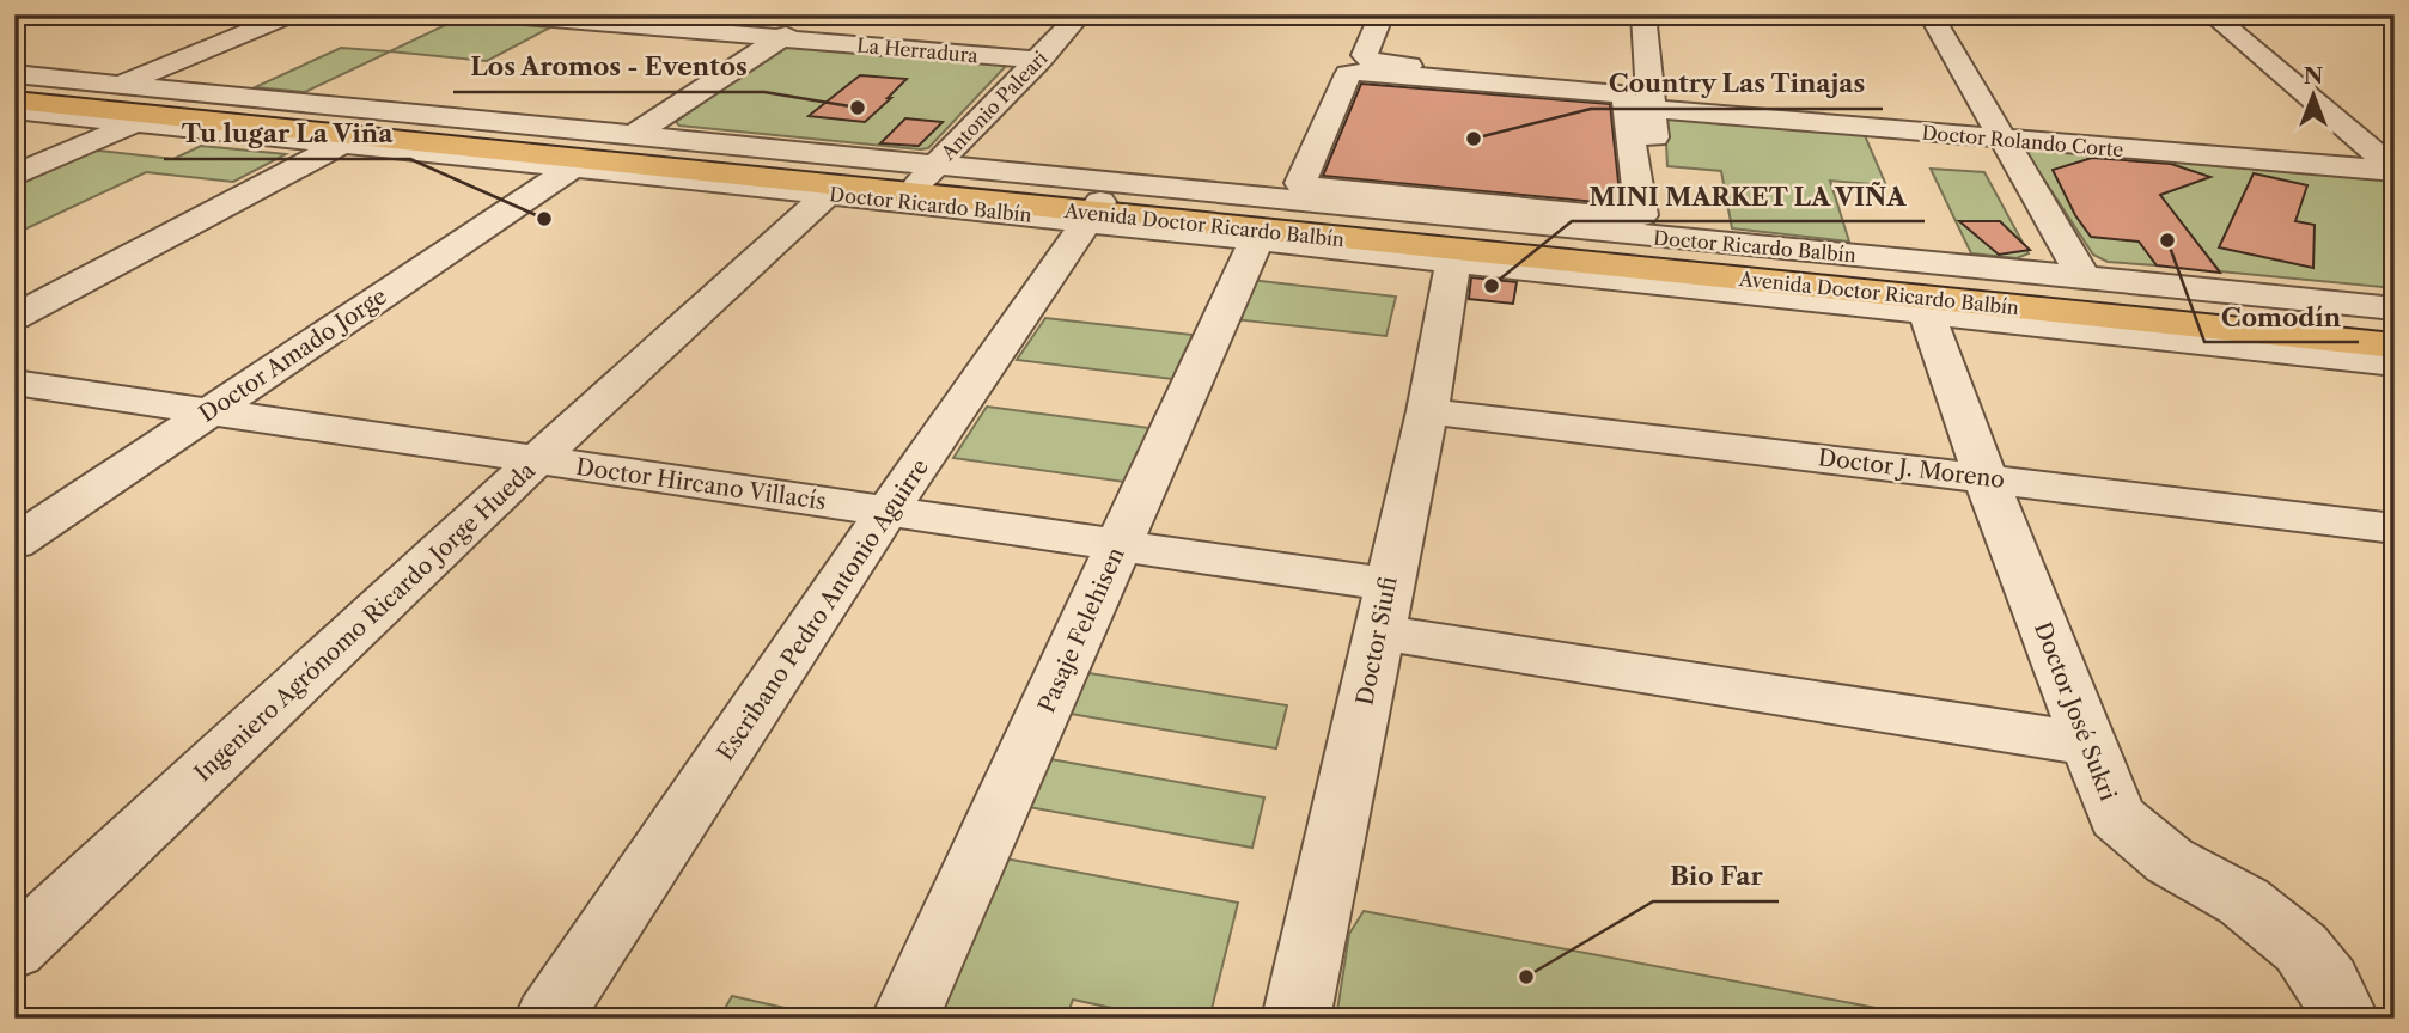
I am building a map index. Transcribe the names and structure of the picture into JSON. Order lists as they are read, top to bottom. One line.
{"streets":{"main road":["Avenida Doctor Ricardo Balbín"],"street":["La Herradura","Antonio Paleari","Doctor Rolando Corte","Doctor Ricardo Balbín","Doctor Amado Jorge","Doctor J. Moreno","Doctor Hircano Villacís","Escribano Pedro Antonio Aguirre","Ingeniero Agrónomo Ricardo Jorge Hueda","Pasaje Felehisen","Doctor Siufi","Doctor José Sukri"]},"crossings":[["La Herradura","Antonio Paleari"],["Antonio Paleari","Doctor Ricardo Balbín"],["Antonio Paleari","Avenida Doctor Ricardo Balbín"],["Doctor Ricardo Balbín","Avenida Doctor Ricardo Balbín"],["Doctor Ricardo Balbín","Doctor Amado Jorge"],["Doctor Ricardo Balbín","Escribano Pedro Antonio Aguirre"],["Doctor Ricardo Balbín","Ingeniero Agrónomo Ricardo Jorge Hueda"],["Doctor Ricardo Balbín","Pasaje Felehisen"],["Doctor Ricardo Balbín","Doctor Siufi"],["Doctor Ricardo Balbín","Doctor José Sukri"],["Avenida Doctor Ricardo Balbín","Escribano Pedro Antonio Aguirre"],["Doctor Amado Jorge","Doctor Hircano Villacís"],["Doctor J. Moreno","Doctor Siufi"],["Doctor J. Moreno","Doctor José Sukri"],["Doctor Hircano Villacís","Escribano Pedro Antonio Aguirre"],["Doctor Hircano Villacís","Ingeniero Agrónomo Ricardo Jorge Hueda"],["Doctor Hircano Villacís","Pasaje Felehisen"],["Doctor Hircano Villacís","Doctor Siufi"],["Doctor Hircano Villacís","Doctor José Sukri"]],"places":["Los Aromos - Eventos","Country Las Tinajas","Tu lugar La Viña","Comodín","MINI MARKET LA VIÑA","Bio Far"],"north":"top"}
